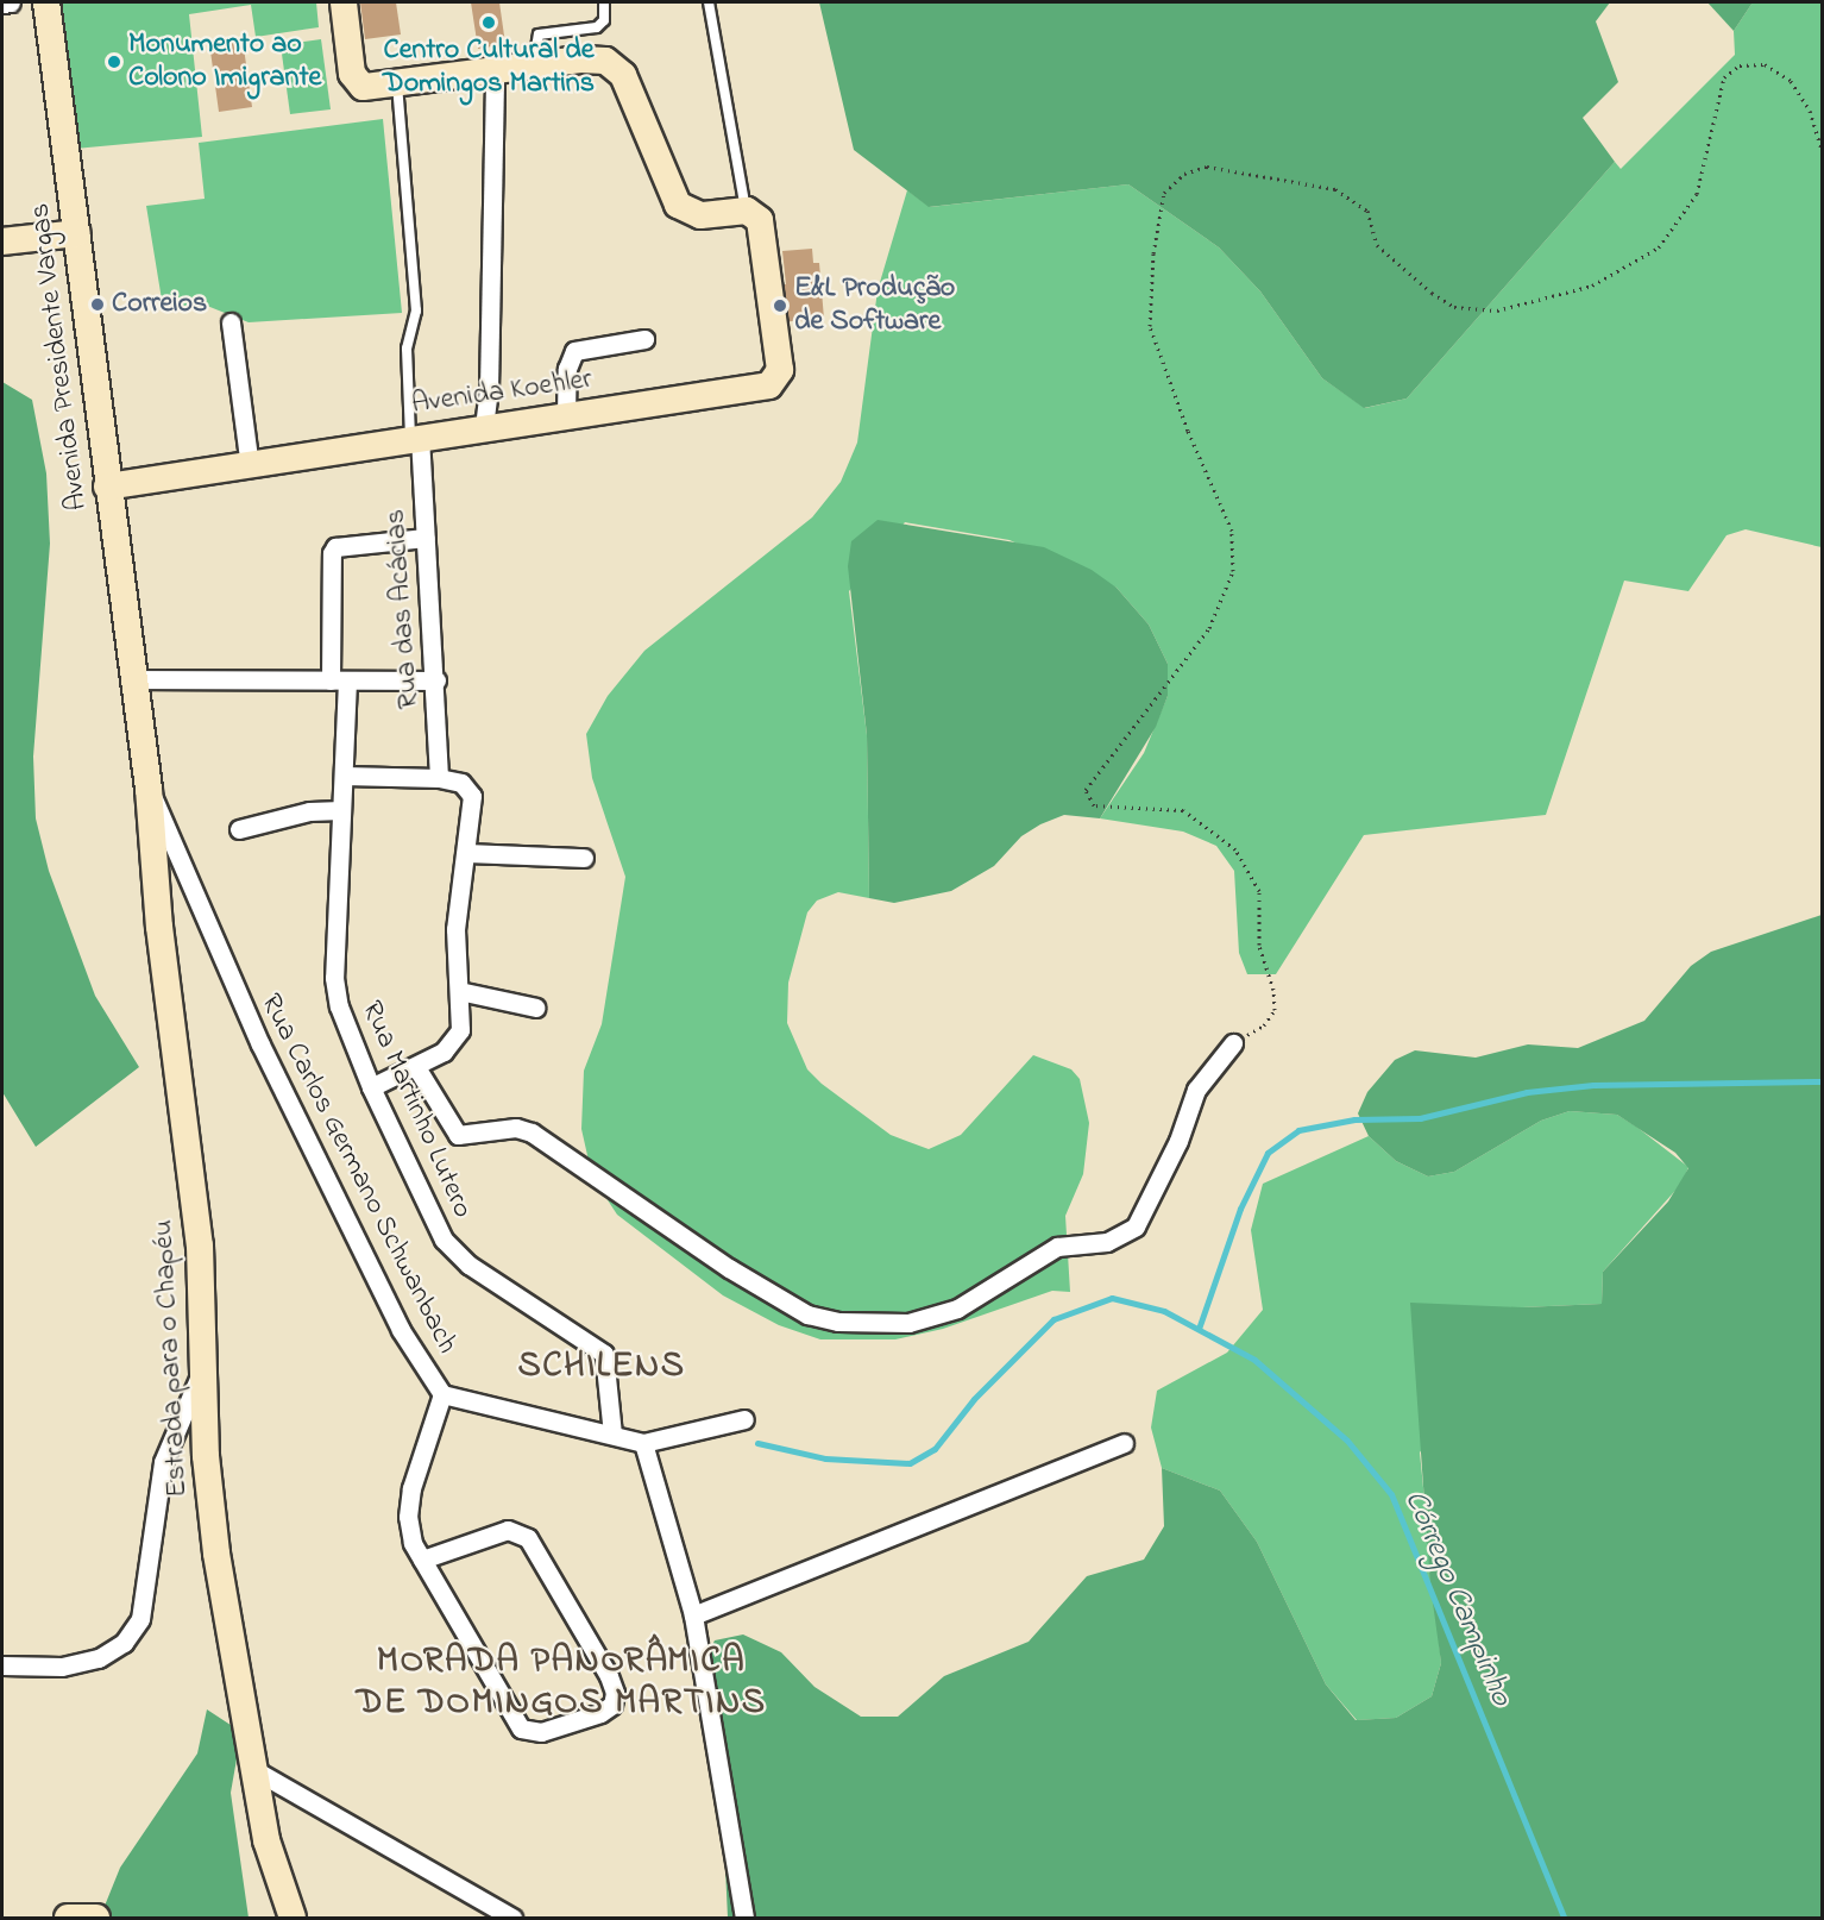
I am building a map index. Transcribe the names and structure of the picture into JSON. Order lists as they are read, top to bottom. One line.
{"streets":{"street":["Avenida Presidente Vargas","Avenida Koehler","Rua das Acácias","Rua Martinho Lutero","Rua Carlos Germano Schwanbach","Estrada para o Chapéu"]},"crossings":[["Avenida Presidente Vargas","Avenida Koehler"],["Avenida Presidente Vargas","Rua Carlos Germano Schwanbach"],["Avenida Presidente Vargas","Estrada para o Chapéu"],["Avenida Koehler","Rua das Acácias"],["Rua das Acácias","Rua Martinho Lutero"],["Rua Martinho Lutero","Rua Carlos Germano Schwanbach"],["Rua Carlos Germano Schwanbach","Estrada para o Chapéu"]],"districts":["SCHILENS","MORADA PANORÂMICA DE DOMINGOS MARTINS"],"water":["Córrego Campinho"],"places":["Centro Cultural de Domingos Martins","Monumento ao Colono Imigrante","Correios","E&L Produção de Software"]}
